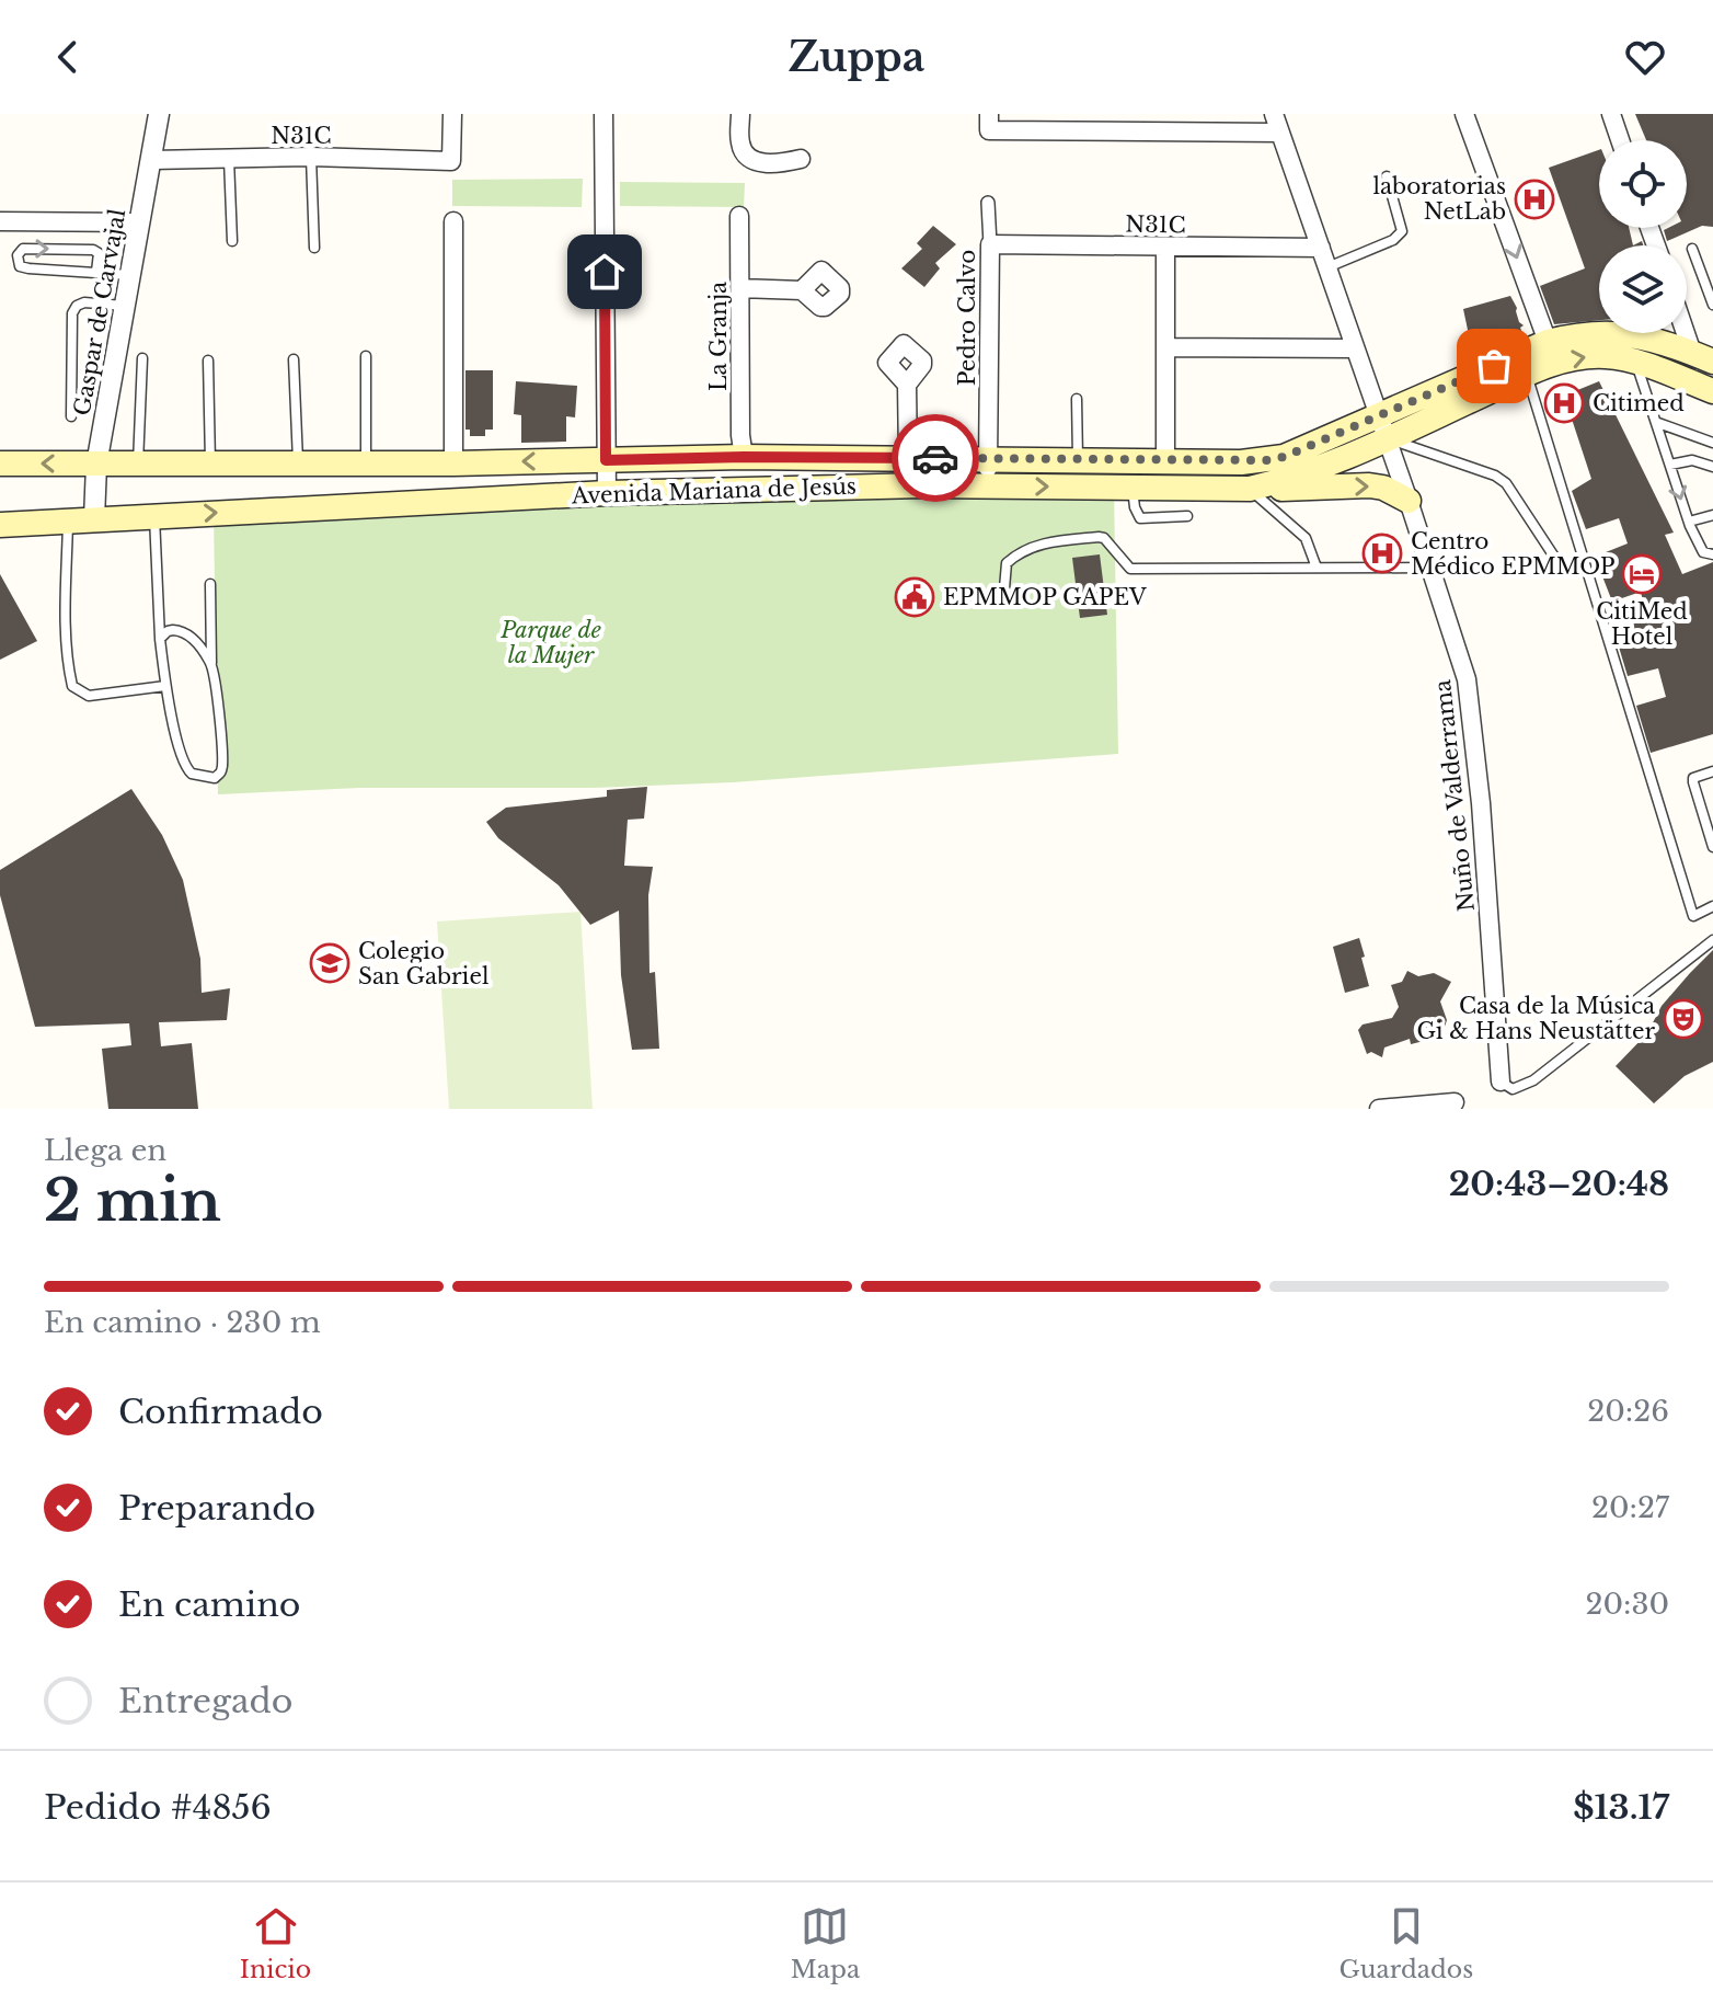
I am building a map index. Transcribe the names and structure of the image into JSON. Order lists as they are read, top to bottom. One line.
{"streets":{"main road":["Avenida Mariana de Jesús"],"street":["N31C","Gaspar de Carvajal","Pedro Calvo","La Granja","Nuño de Valderrama"]},"crossings":[["N31C","Gaspar de Carvajal"],["N31C","Pedro Calvo"],["N31C","Nuño de Valderrama"],["Gaspar de Carvajal","Avenida Mariana de Jesús"],["Pedro Calvo","Avenida Mariana de Jesús"],["La Granja","Avenida Mariana de Jesús"],["Avenida Mariana de Jesús","Nuño de Valderrama"]],"parks":["Parque de la Mujer"],"places":{"hospital":["laboratorias NetLab","Citimed","Centro Médico EPMMOP"],"hotel":["CitiMed Hotel"],"public building":["EPMMOP GAPEV"],"school or university":["Colegio San Gabriel"],"theatre":["Casa de la Música Gi & Hans Neustätter"]},"page":{"header":"Zuppa","heading":["2 min","Llega en","20:43–20:48"],"panel":["Pedido #4856","$13.17"],"bar":"En camino · 230 m","list":[["Confirmado","20:26"],["Preparando","20:27"],["En camino","20:30"],"Entregado"],"tabs":["Inicio","Mapa","Guardados"]}}
